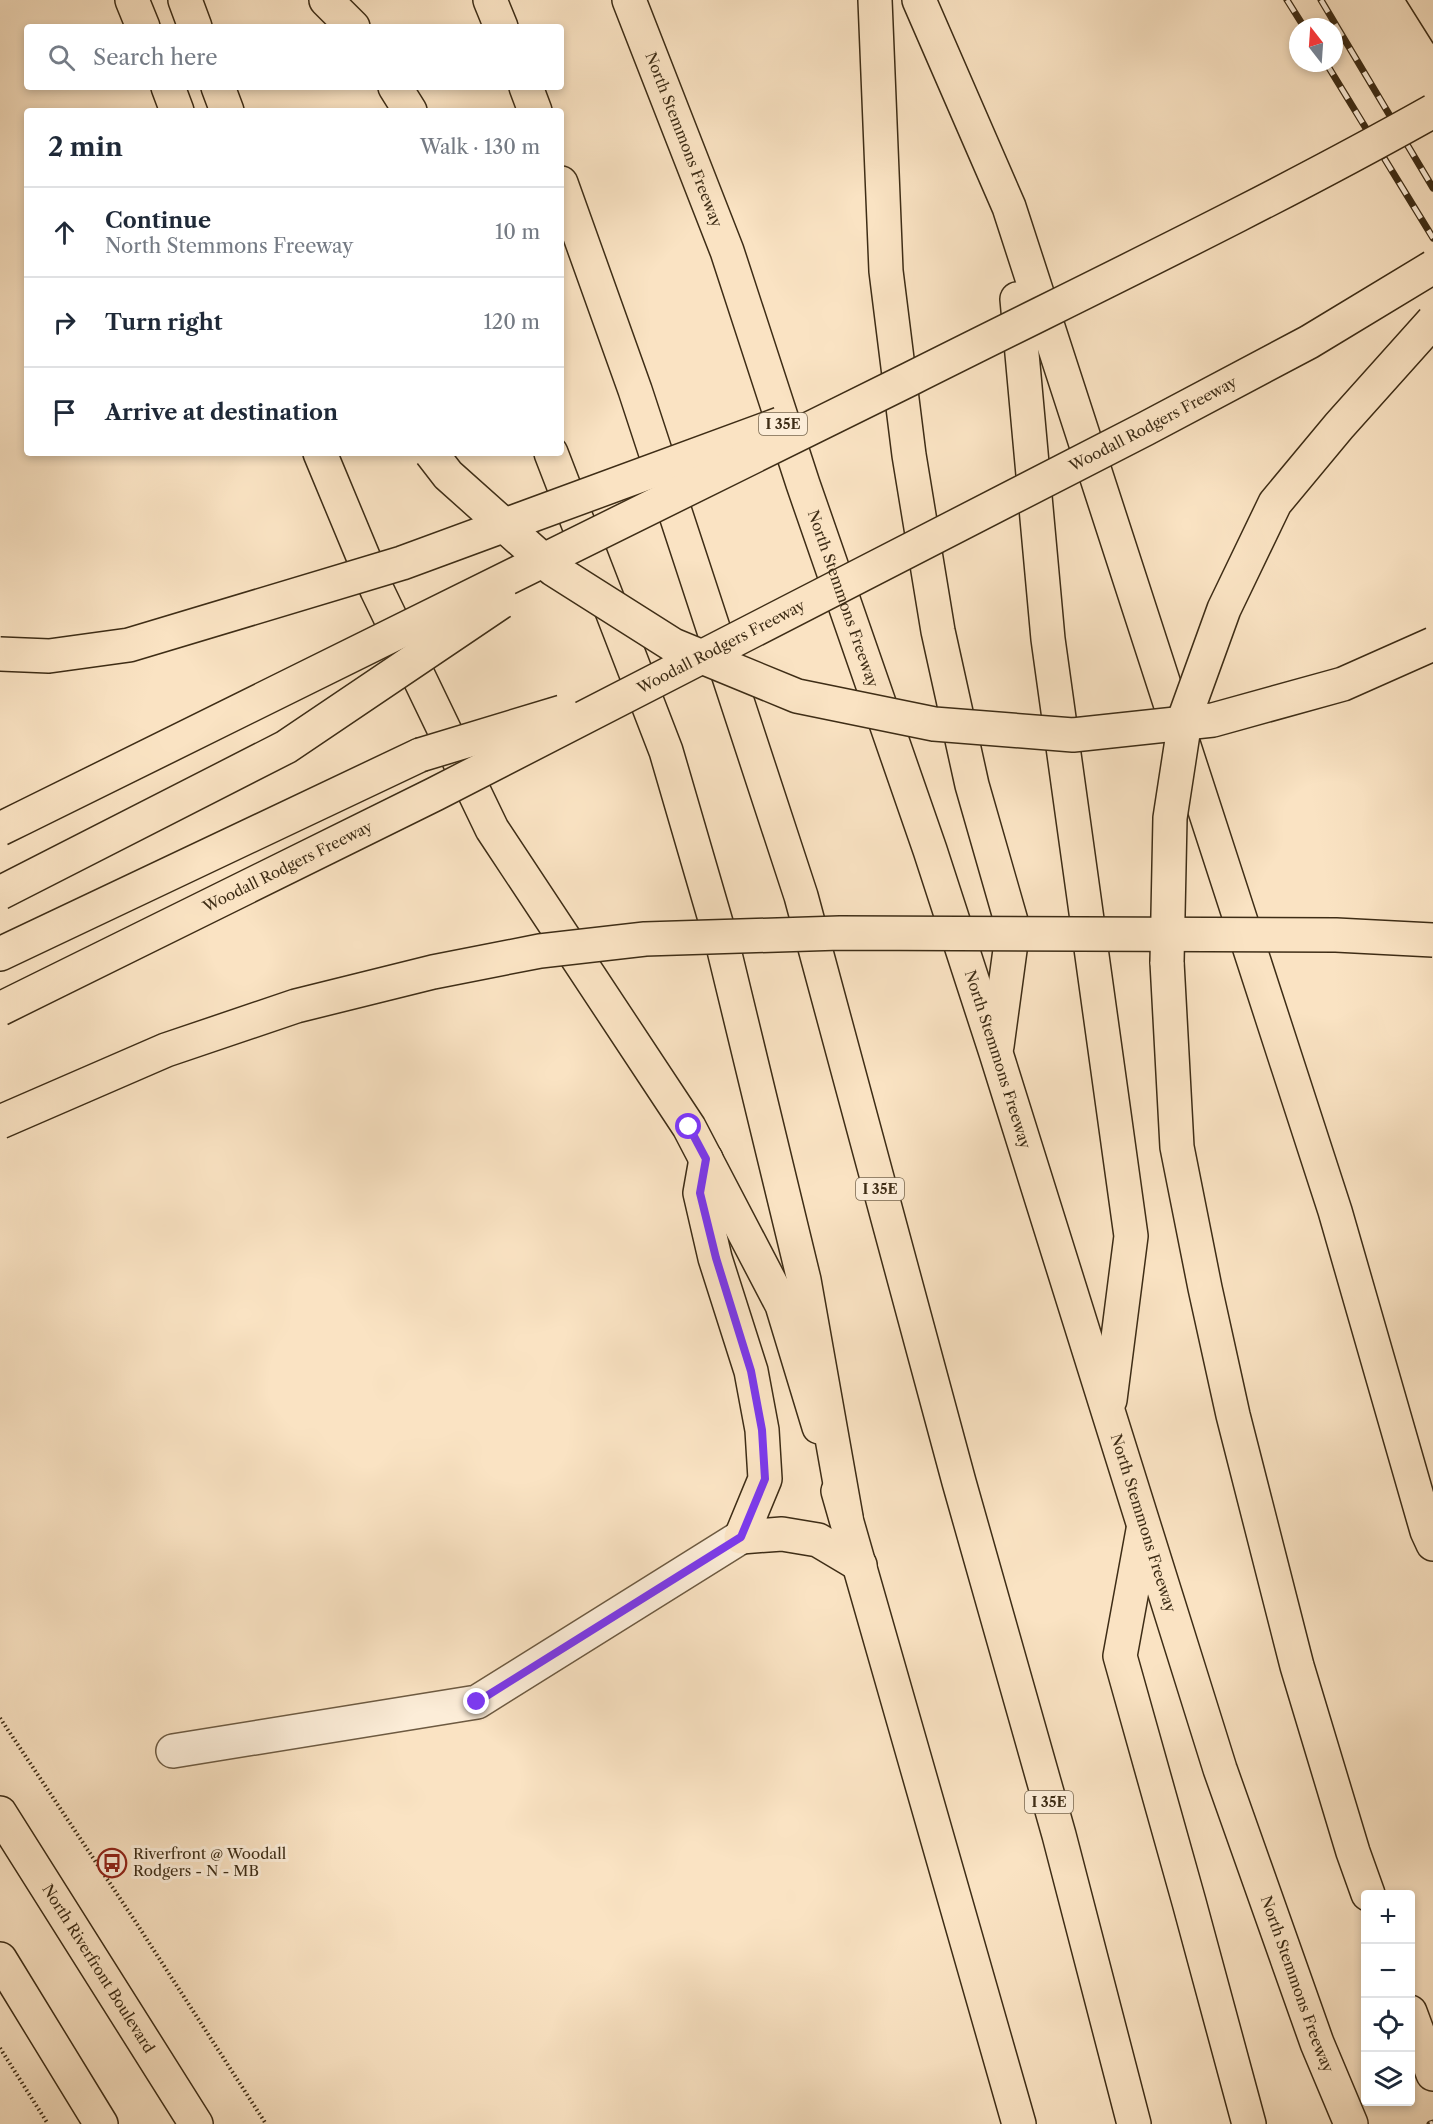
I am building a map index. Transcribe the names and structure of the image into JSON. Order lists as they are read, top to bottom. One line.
{"streets":{"main road":["North Stemmons Freeway","I 35E","Woodall Rodgers Freeway","North Riverfront Boulevard"]},"places":{"bus stop":["Riverfront @ Woodall Rodgers - N - MB"]},"north":"top","page":{"search":"Search here","heading":["2 min","Walk · 130 m"],"list":[["Continue","North Stemmons Freeway","10 m"],["Turn right","120 m"],"Arrive at destination"],"map_buttons":["+","−"]}}
